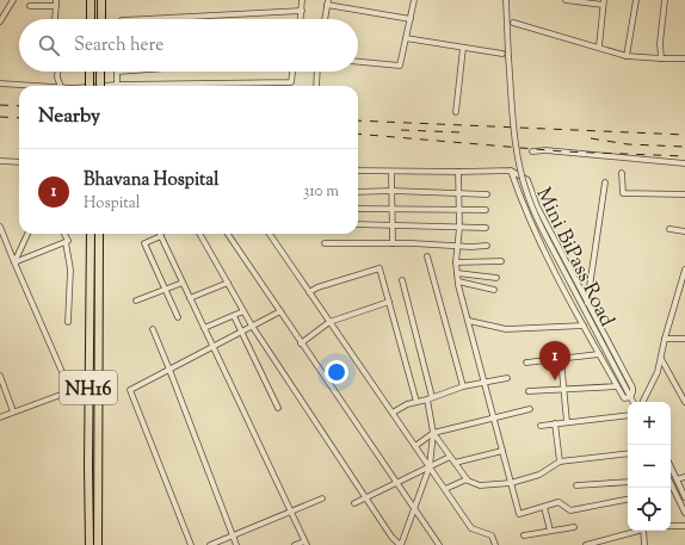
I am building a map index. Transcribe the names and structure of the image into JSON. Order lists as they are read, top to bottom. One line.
{"streets":{"highway":["NH16"],"street":["Mini BiPass Road"]},"page":{"search":"Search here","heading":"Nearby","list":[{"mark":"1","name":"Bhavana Hospital","note":"Hospital","value":"310 m"}],"pins":"1","map_buttons":["+","−"]}}
